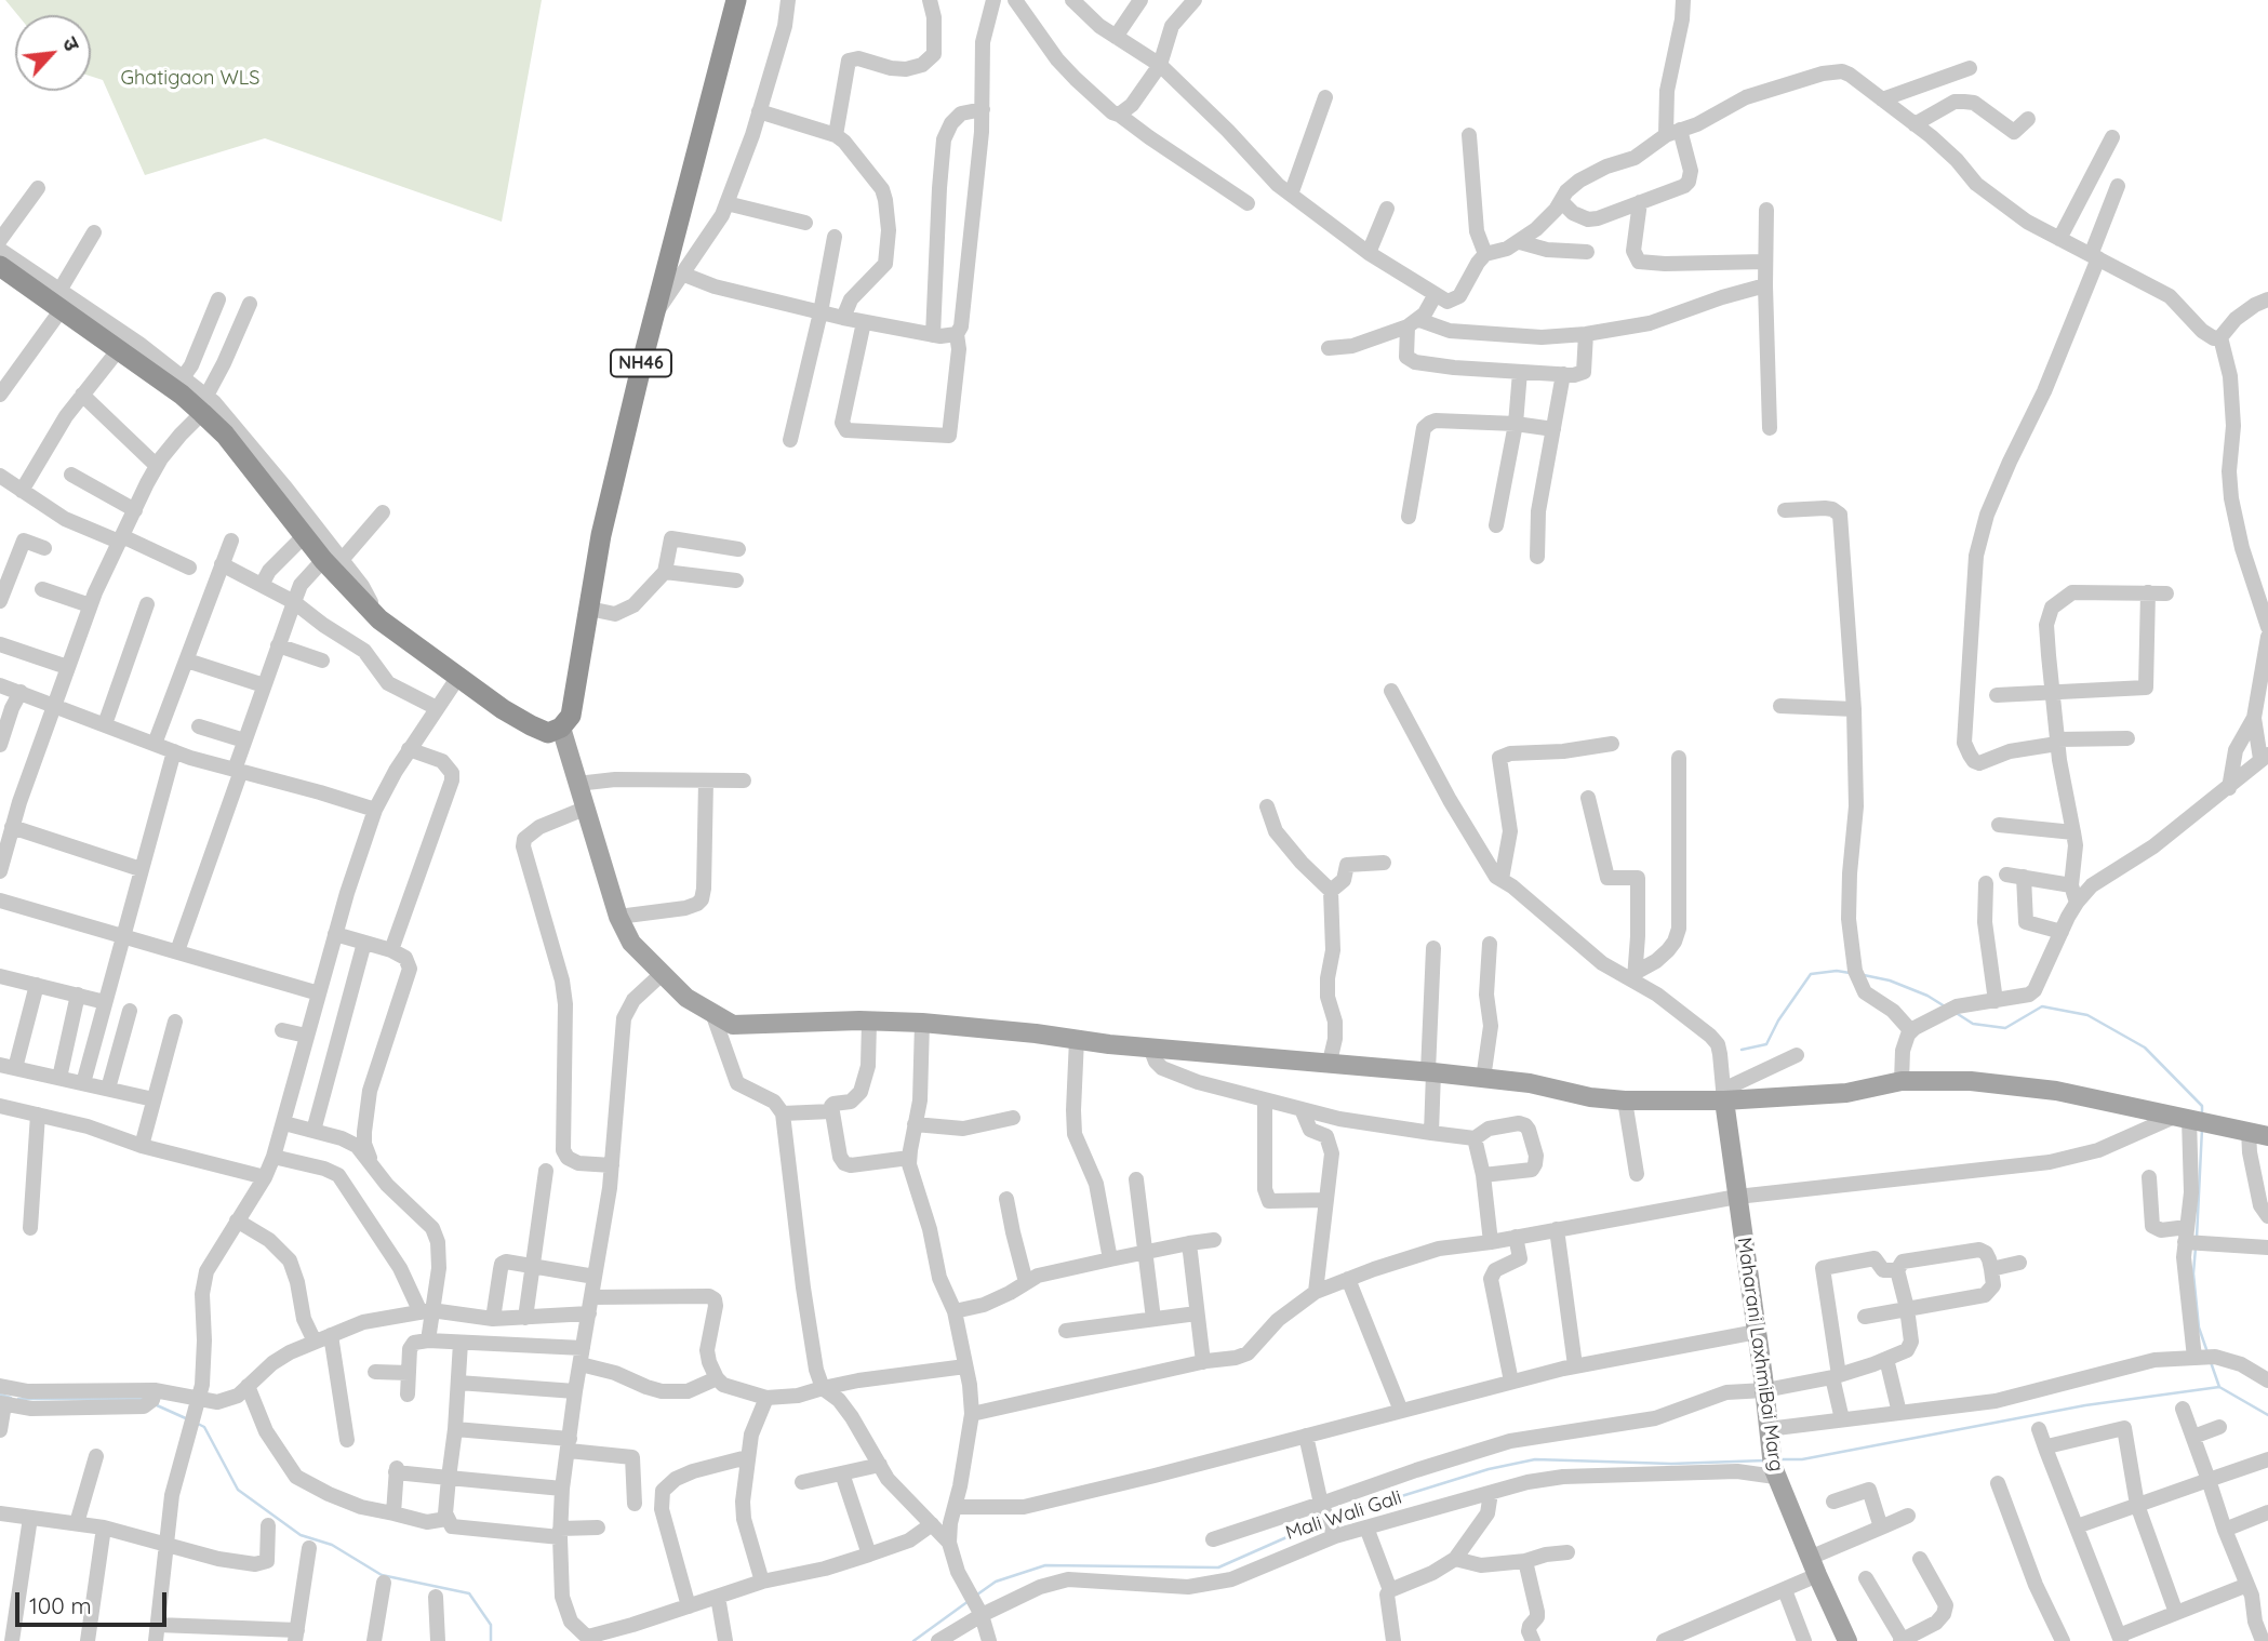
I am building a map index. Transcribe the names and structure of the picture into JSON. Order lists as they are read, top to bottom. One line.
{"streets":{"highway":["NH46"],"main road":["Maharani LaxhmiBai Marg"],"street":["Mali Wali Gali"]},"crossings":[["Maharani LaxhmiBai Marg","Mali Wali Gali"]],"parks":["Ghatigaon WLS"],"scale_bar":"100 m","north":"top right"}
